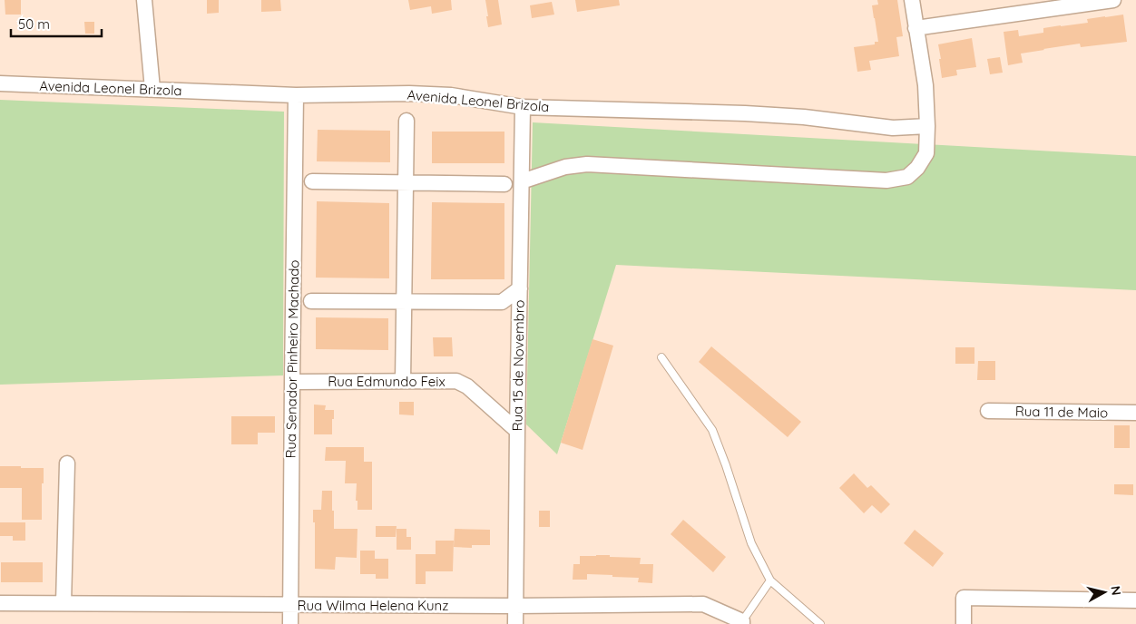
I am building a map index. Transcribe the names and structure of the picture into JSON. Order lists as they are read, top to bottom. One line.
{"streets":{"street":["Avenida Leonel Brizola","Rua Senador Pinheiro Machado","Rua 15 de Novembro","Rua Edmundo Feix","Rua 11 de Maio","Rua Wilma Helena Kunz"]},"crossings":[["Avenida Leonel Brizola","Rua Senador Pinheiro Machado"],["Avenida Leonel Brizola","Rua 15 de Novembro"],["Rua Senador Pinheiro Machado","Rua Edmundo Feix"],["Rua Senador Pinheiro Machado","Rua Wilma Helena Kunz"],["Rua 15 de Novembro","Rua Edmundo Feix"],["Rua 15 de Novembro","Rua Wilma Helena Kunz"]],"scale_bar":"50 m","north":"right"}
